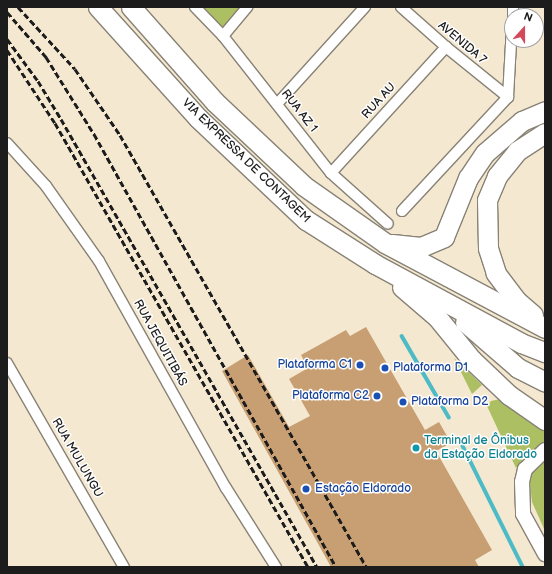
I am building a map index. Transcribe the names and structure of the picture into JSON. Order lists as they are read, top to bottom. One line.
{"streets":{"highway":["VIA EXPRESSA DE CONTAGEM"],"street":["AVENIDA 7","RUA AU","RUA AZ 1","RUA JEQUITIBÁS","RUA MULUNGU"]},"crossings":[["AVENIDA 7","RUA AU"],["RUA AU","RUA AZ 1"]],"places":["Plataforma C1","Plataforma D1","Plataforma C2","Plataforma D2","Terminal de Ônibus da Estação Eldorado","Estação Eldorado"],"north":"top"}
